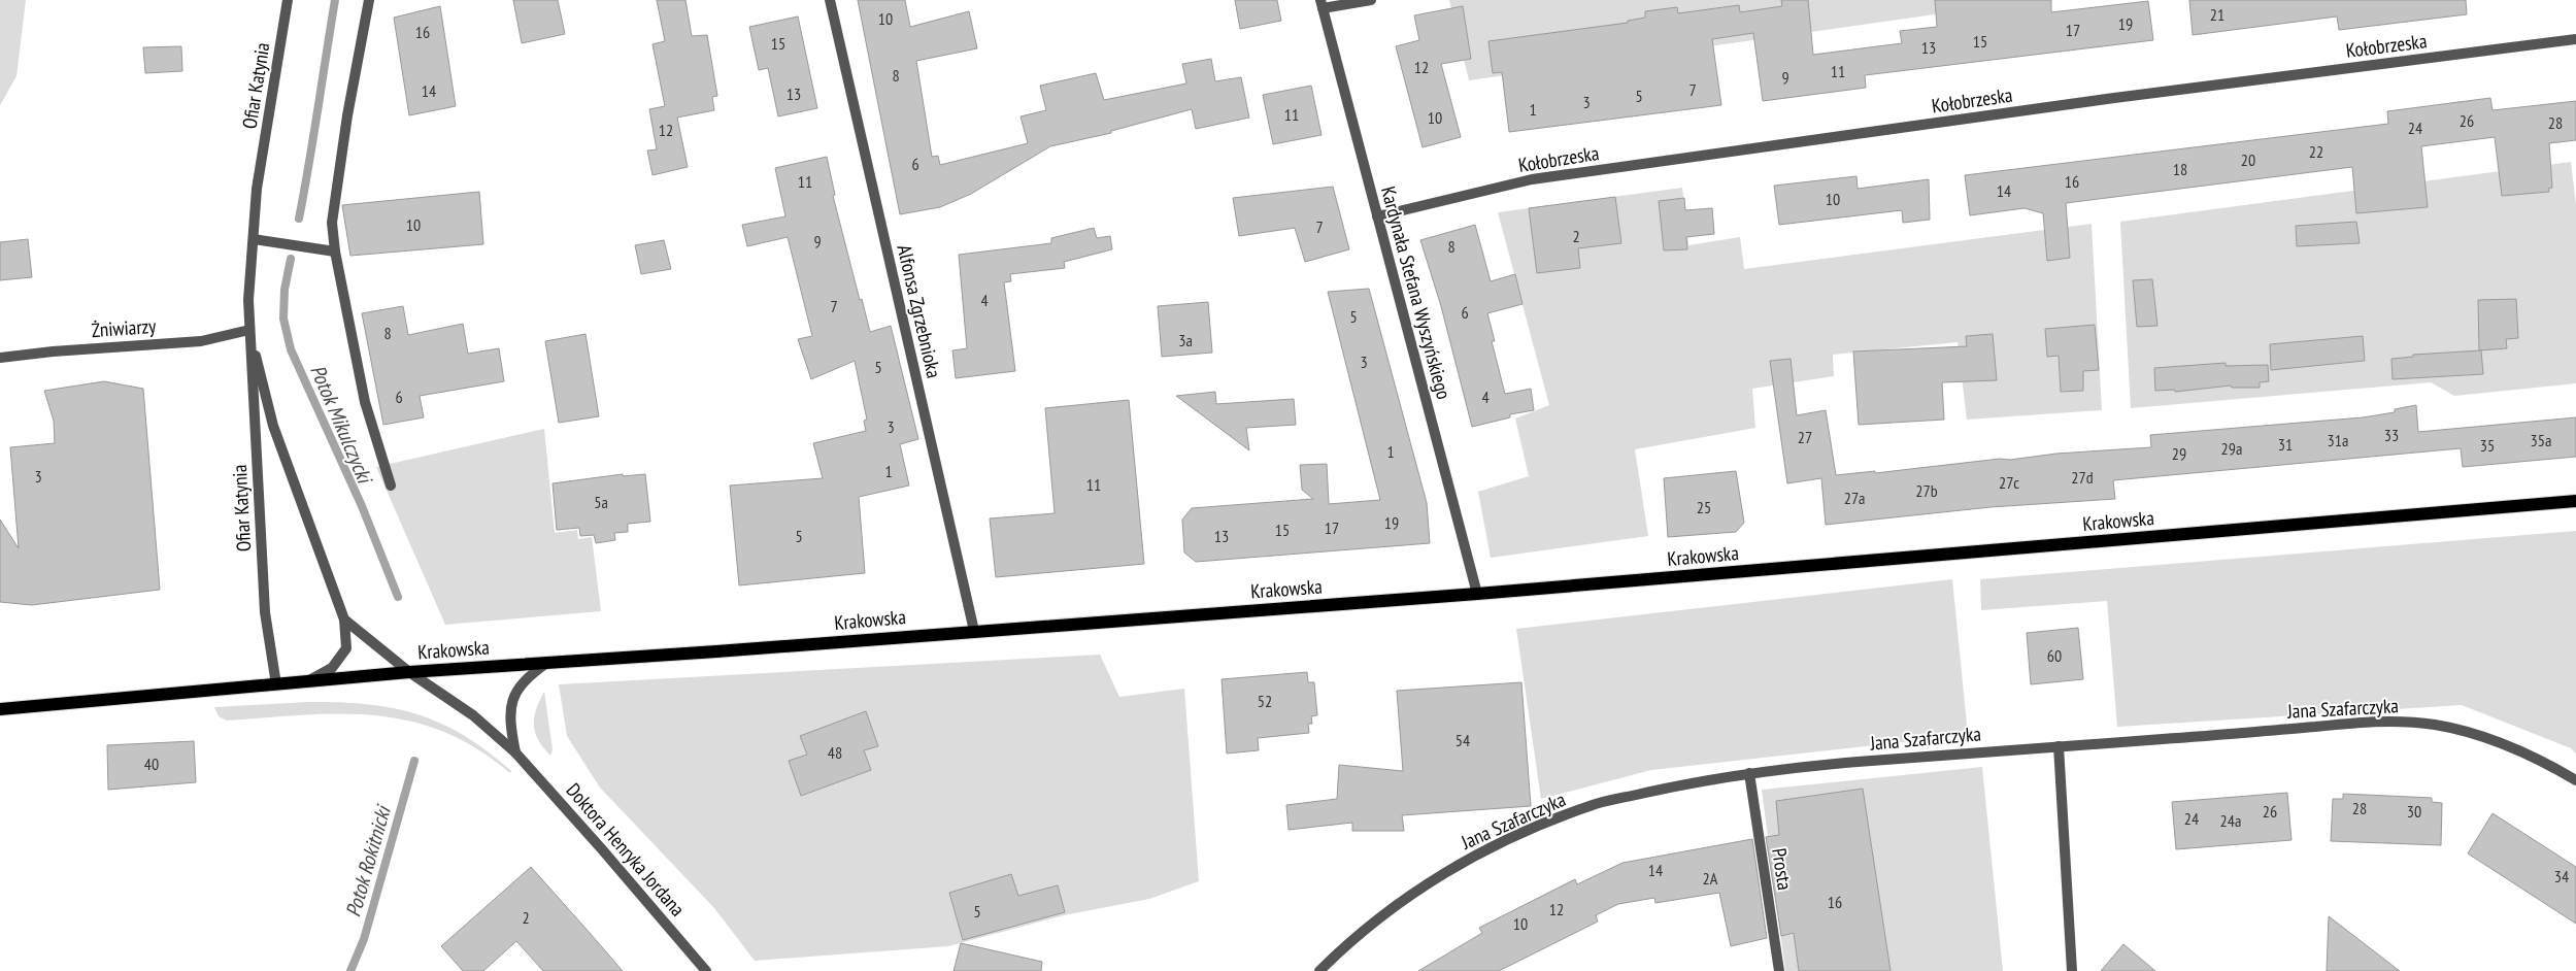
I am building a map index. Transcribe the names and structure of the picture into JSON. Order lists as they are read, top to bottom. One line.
{"streets":{"main road":["Krakowska"],"street":["Kołobrzeska","Ofiar Katynia","Kardynała Stefana Wyszyńskiego","Alfonsa Zgrzebnioka","Żniwiarzy","Jana Szafarczyka","Doktora Henryka Jordana","Prosta"]},"crossings":[["Kołobrzeska","Kardynała Stefana Wyszyńskiego"],["Ofiar Katynia","Żniwiarzy"],["Ofiar Katynia","Krakowska"],["Kardynała Stefana Wyszyńskiego","Krakowska"],["Alfonsa Zgrzebnioka","Krakowska"],["Krakowska","Doktora Henryka Jordana"],["Jana Szafarczyka","Prosta"]],"water":["Potok Mikulczycki","Potok Rokitnicki"],"house_numbers":["21","10","19","17","16","15","15","13","12","11","8","9","7","14","13","5","3","1","11","10","26","28","24","12","22","20","6","18","11","16","14","10","10","7","2","9","8","4","7","6","5","8","3a","3","5","6","4","3","33","27","31a","35a","31","35","29a","1","29","1","3","27d","27c","11","27b","27a","5a","25","19","17","15","5","13","60","52","54","48","40","28","26","30","24","24a","14","34","2A","16","12","5","2","10"]}
